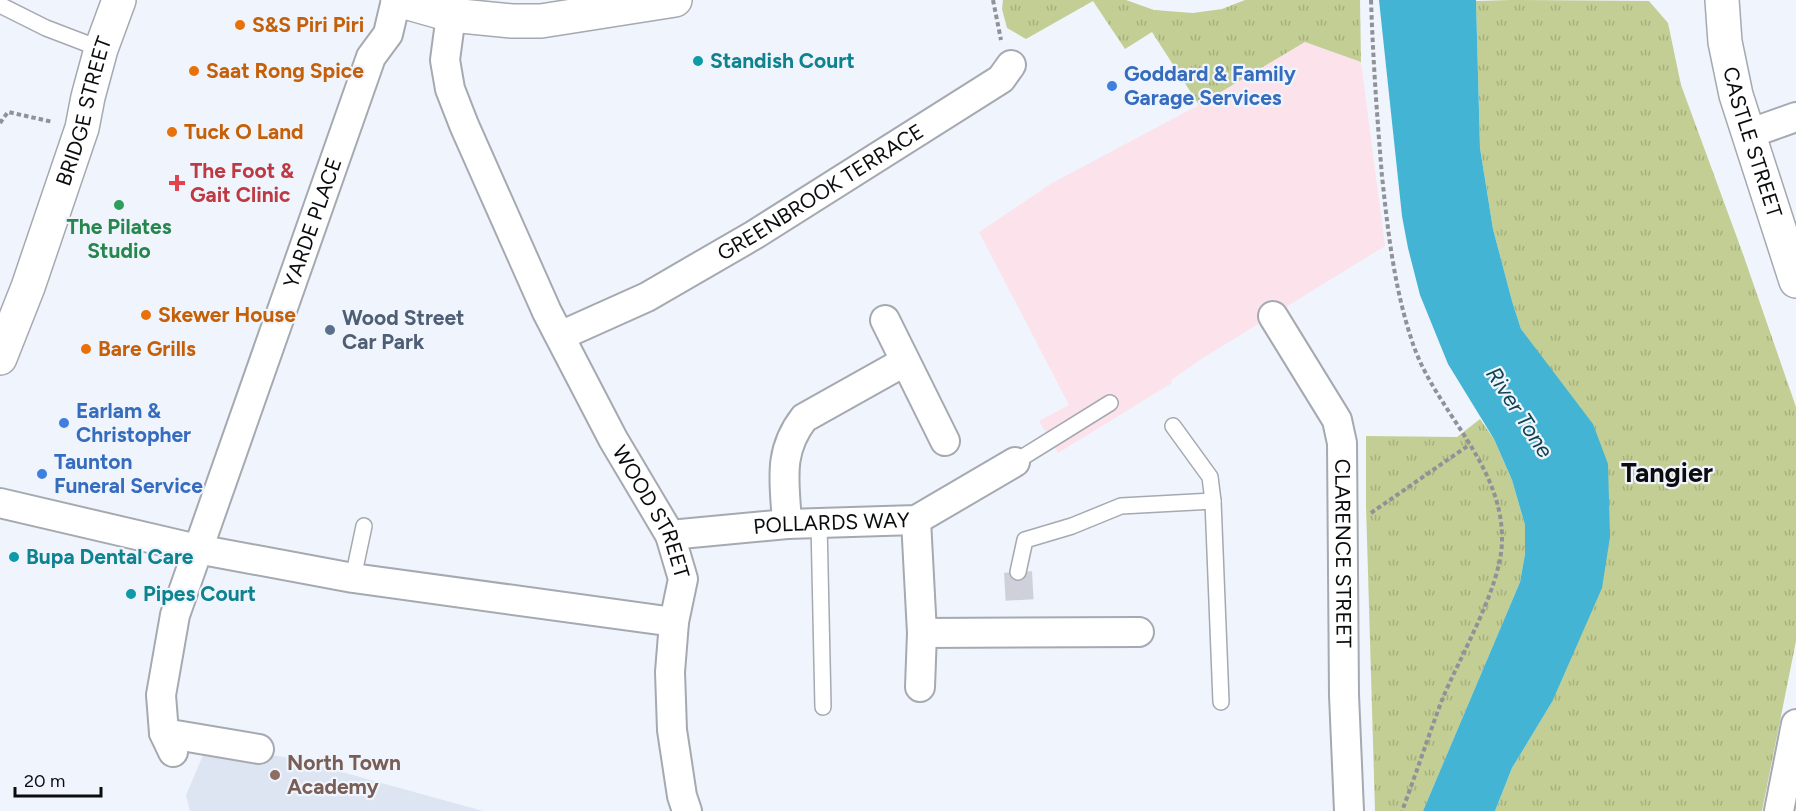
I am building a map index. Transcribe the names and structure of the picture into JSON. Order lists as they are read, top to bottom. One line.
{"streets":{"main road":["BRIDGE STREET","CASTLE STREET"],"street":["GREENBROOK TERRACE","YARDE PLACE","WOOD STREET","POLLARDS WAY","CLARENCE STREET"]},"crossings":[["GREENBROOK TERRACE","WOOD STREET"],["WOOD STREET","POLLARDS WAY"]],"districts":["Tangier"],"water":["River Tone"],"places":{"other":["S&S Piri Piri","Standish Court","Saat Rong Spice","Goddard & Family Garage Services","Tuck O Land","The Pilates Studio","Skewer House","Wood Street Car Park","Bare Grills","Earlam & Christopher","Taunton Funeral Service","Bupa Dental Care","Pipes Court","North Town Academy"],"health":["The Foot & Gait Clinic"]},"scale_bar":"20 m"}
